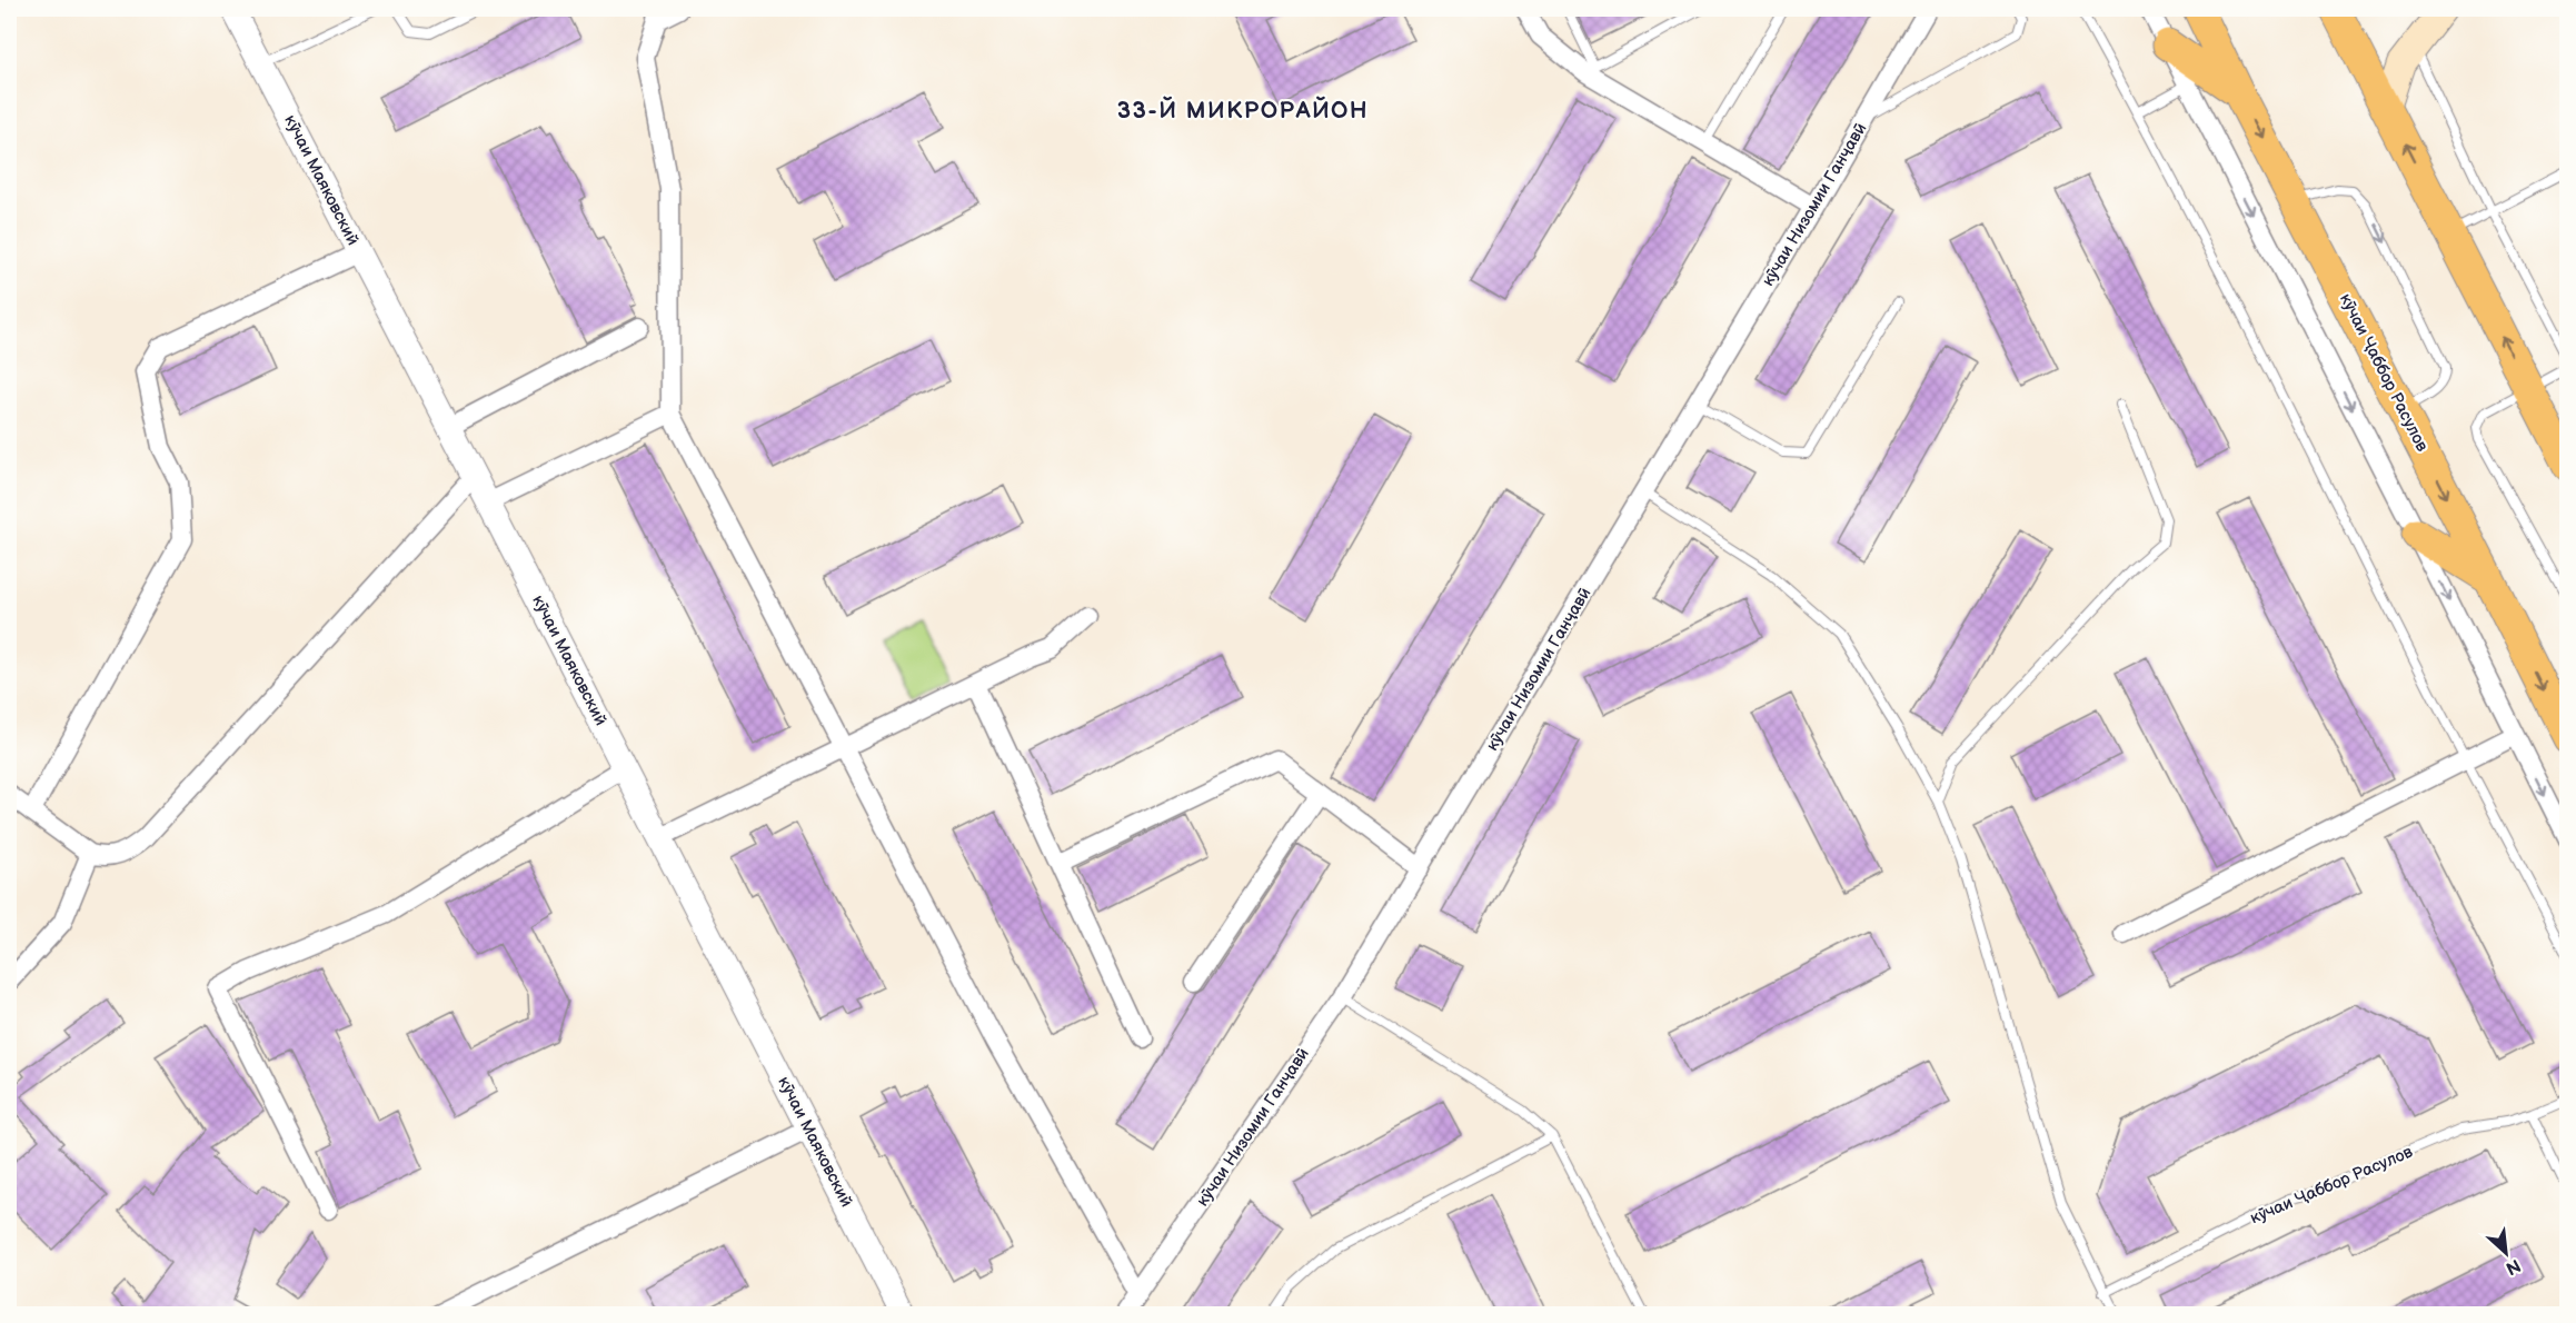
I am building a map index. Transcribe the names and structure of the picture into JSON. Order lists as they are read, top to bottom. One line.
{"streets":{"main road":["кӯчаи Ҷаббор Расулов"],"street":["кӯчаи Маяковский","кӯчаи Низомии Ганҷавӣ"]},"districts":["33-Й МИКРОРАЙОН"],"north":"bottom right"}
